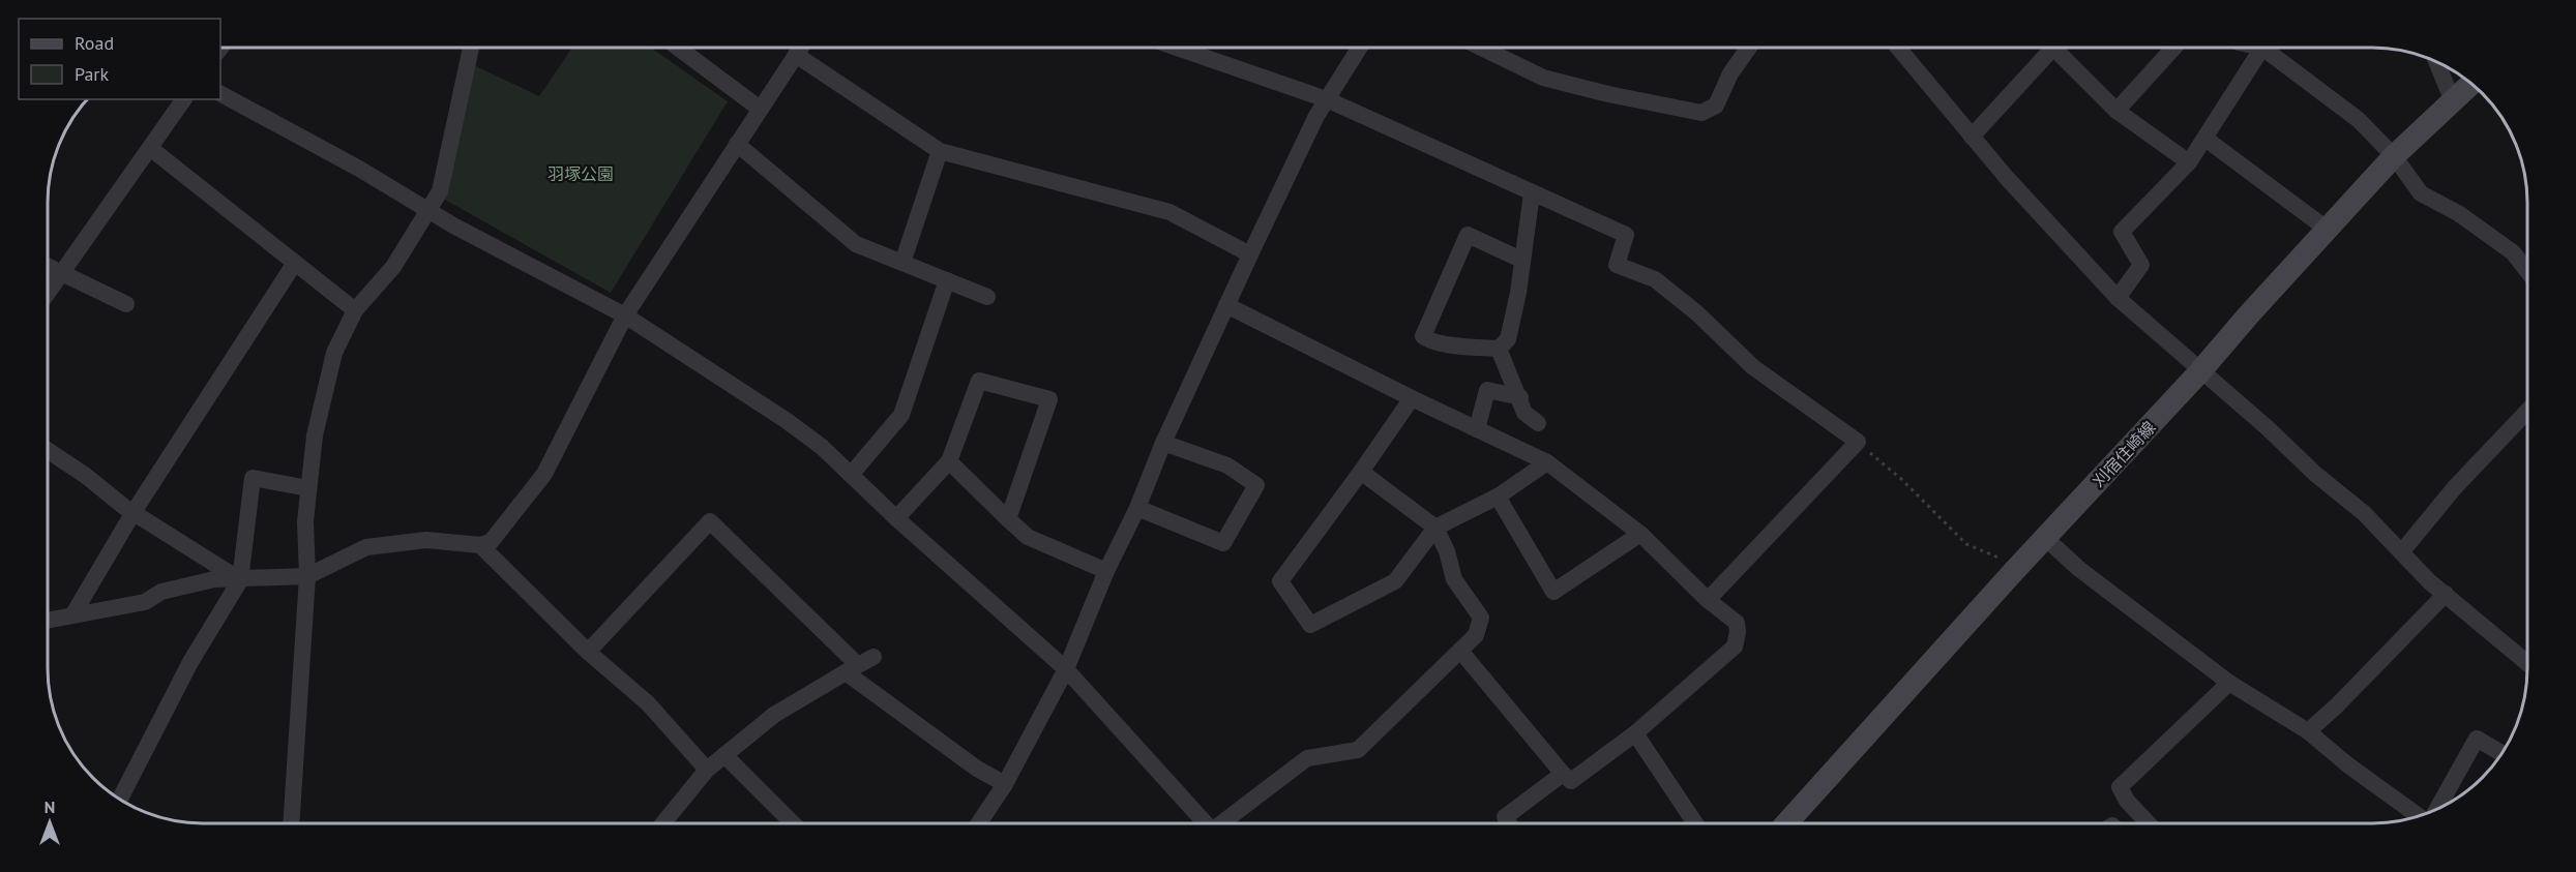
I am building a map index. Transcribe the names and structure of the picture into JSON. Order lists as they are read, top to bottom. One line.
{"streets":{"main road":["刈宿住崎線"]},"parks":["羽塚公園"],"legend":["Road","Park"],"north":"top"}
